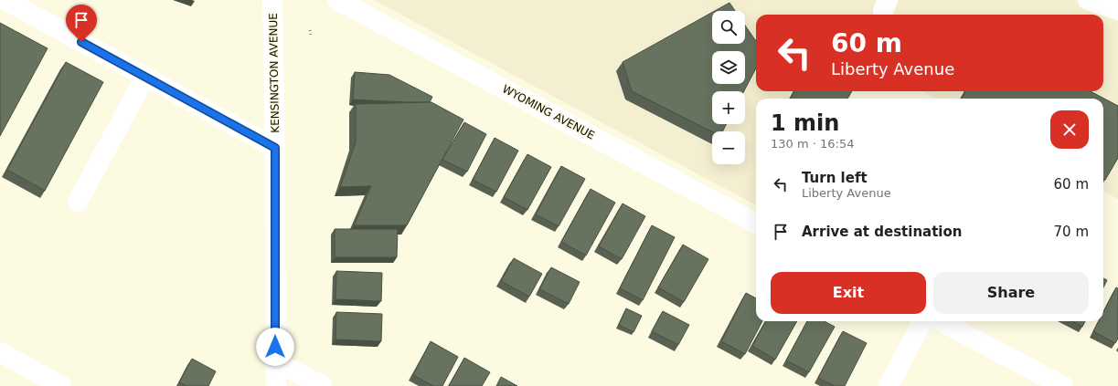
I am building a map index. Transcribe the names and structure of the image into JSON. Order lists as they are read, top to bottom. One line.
{"streets":{"street":["KENSINGTON AVENUE","WYOMING AVENUE"]},"page":{"map_buttons":["+","−"],"turn":["60 m","Liberty Avenue"],"heading":["1 min","130 m · 16:54"],"list":[{"name":"Turn left","note":"Liberty Avenue","value":"60 m"},{"name":"Arrive at destination","value":"70 m"}],"buttons":["Exit","Share"]}}
